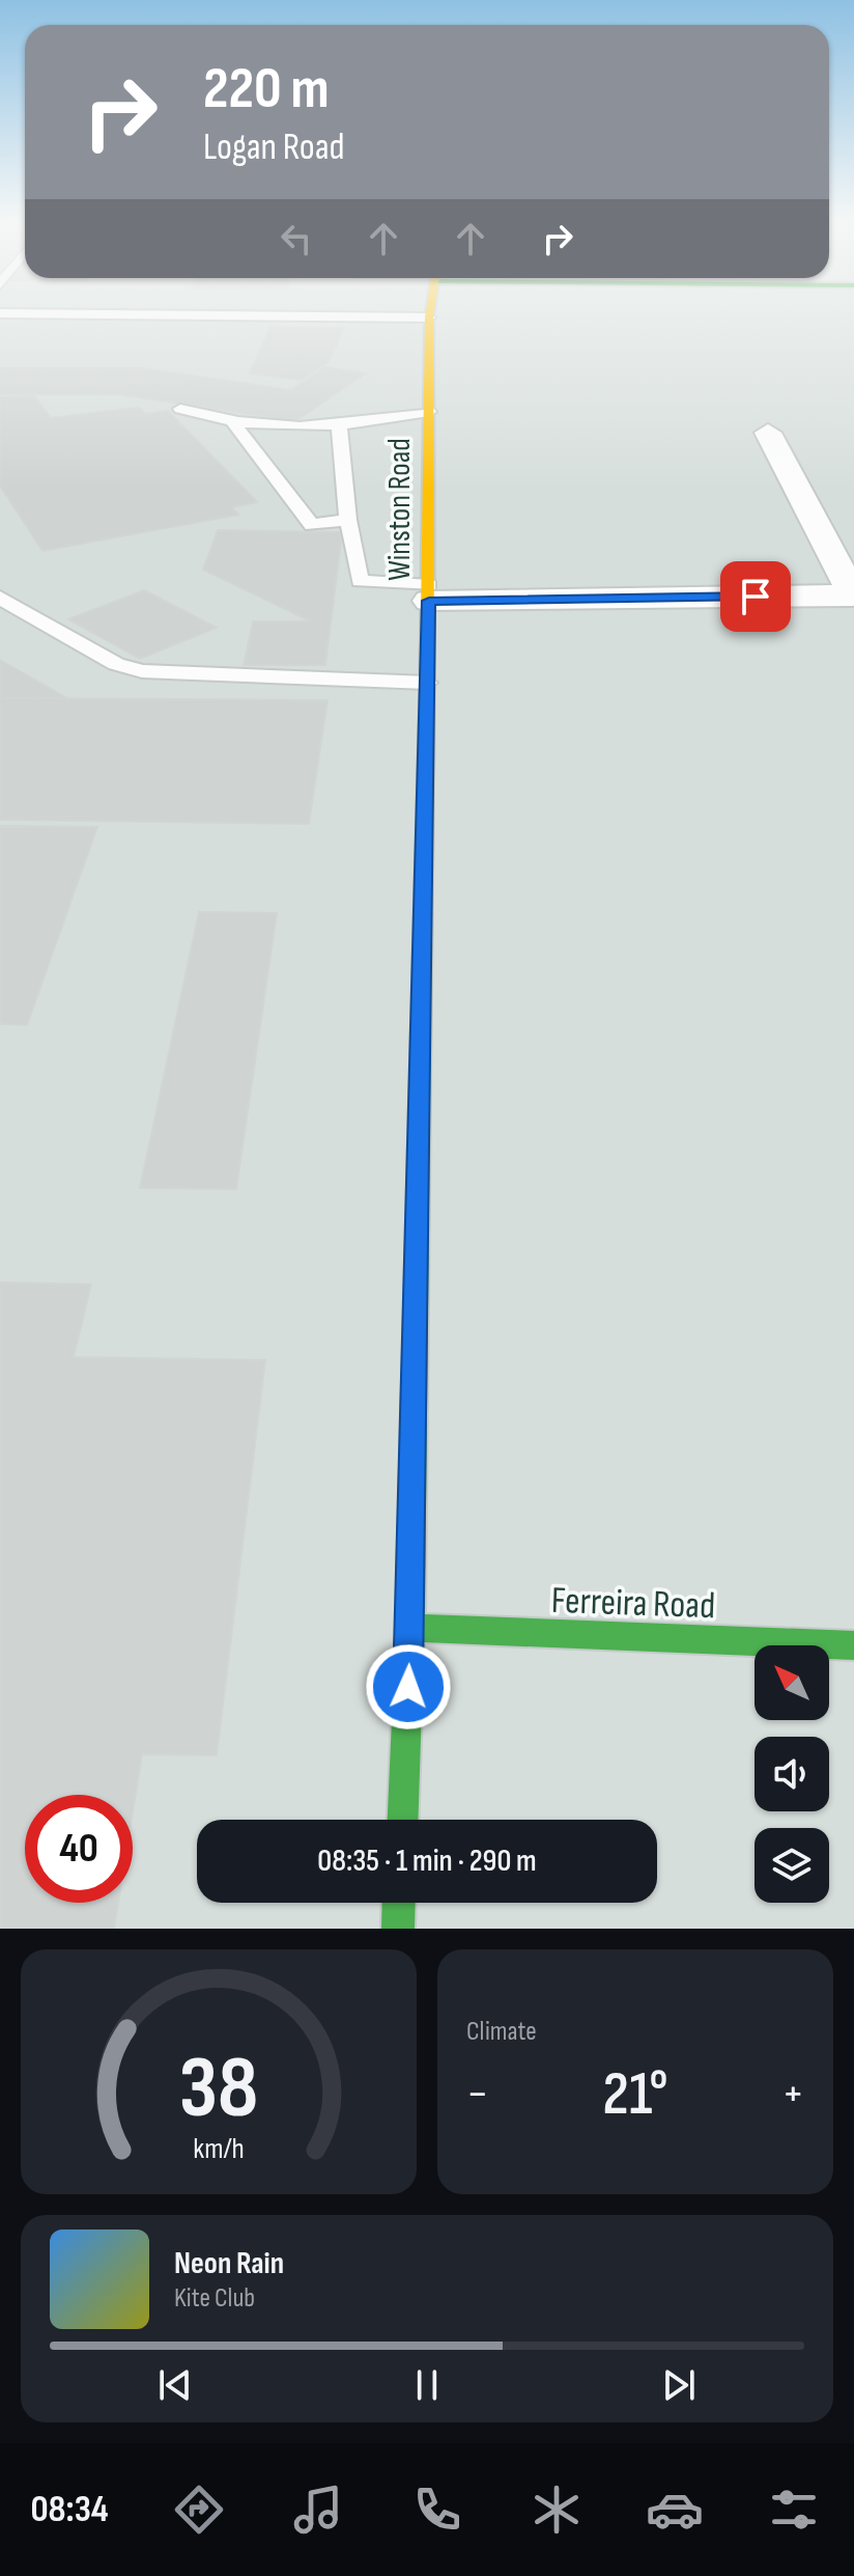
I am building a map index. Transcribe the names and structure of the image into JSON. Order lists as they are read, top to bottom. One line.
{"streets":{"street":["Winston Road","Ferreira Road"]},"crossings":[["Winston Road","Ferreira Road"]],"north":"top left","page":{"turn":["220 m","Logan Road"],"limit":"40","trip":"08:35 · 1 min · 290 m","tile":"Climate","heat":["−","21°","+"],"song":["Neon Rain","Kite Club"],"tabs":"08:34","gauge":["38","km/h"]}}
